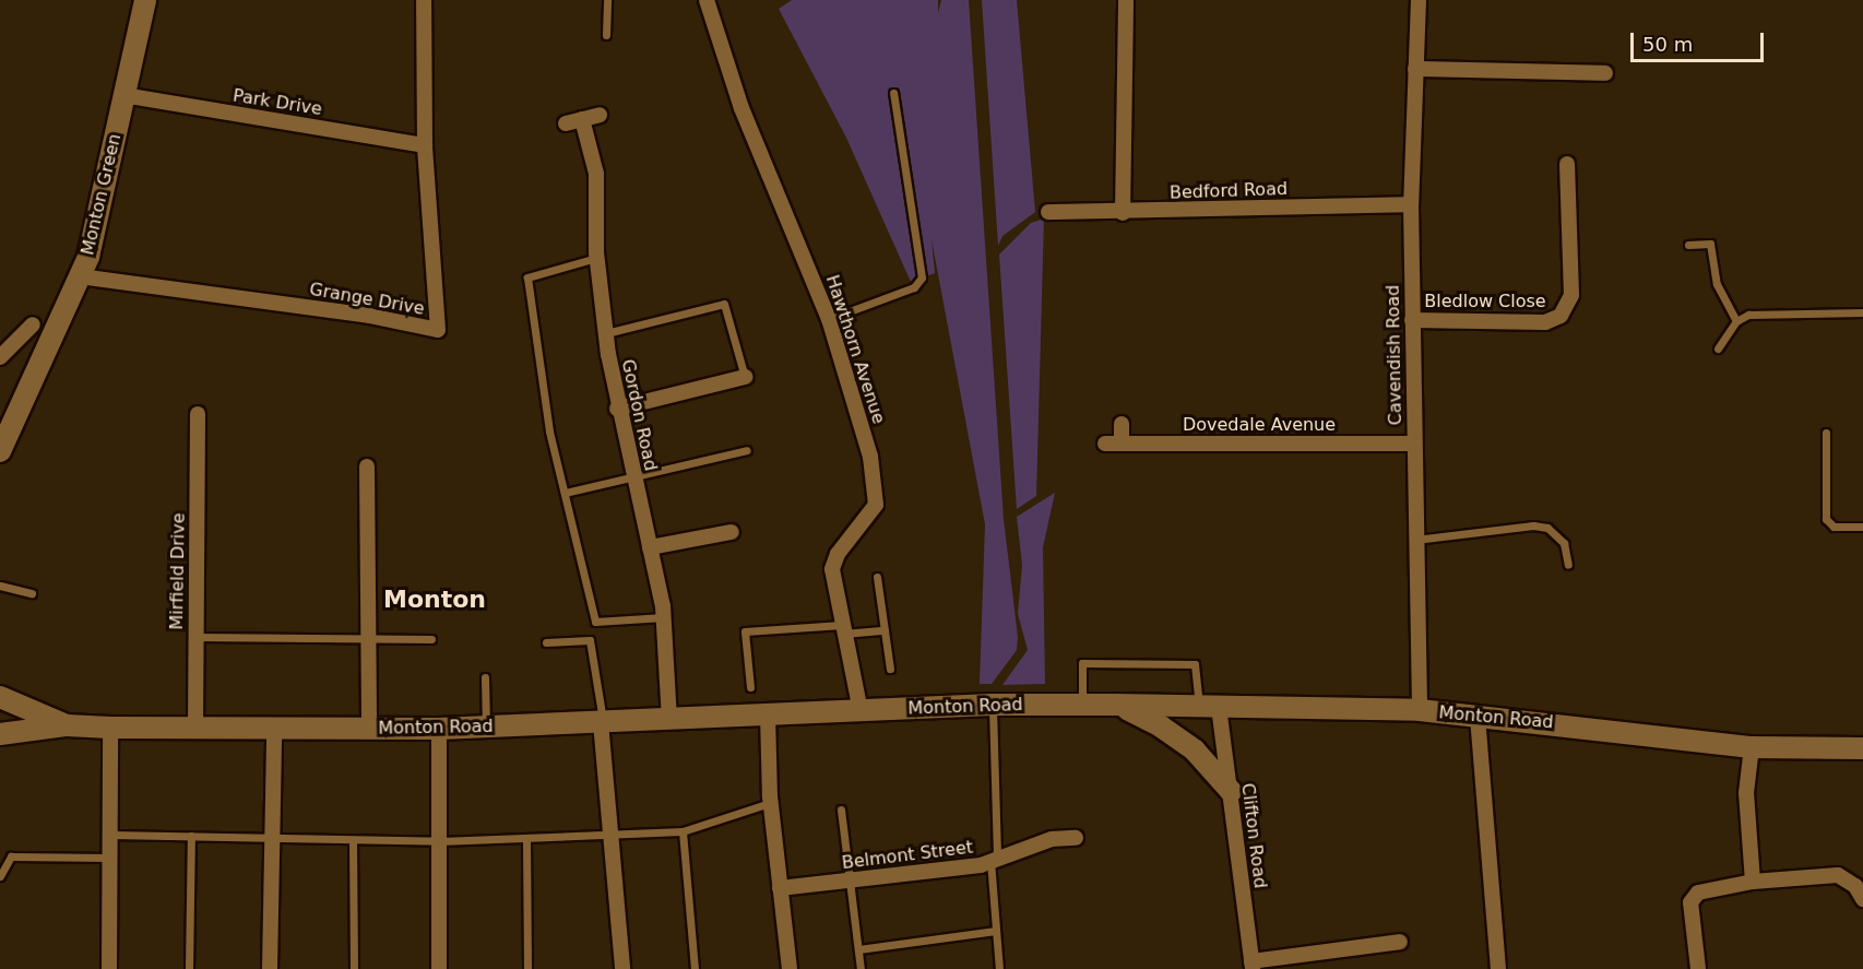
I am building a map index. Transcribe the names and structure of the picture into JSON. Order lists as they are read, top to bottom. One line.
{"streets":{"main road":["Monton Green","Monton Road"],"street":["Park Drive","Bedford Road","Grange Drive","Bledlow Close","Hawthorn Avenue","Cavendish Road","Gordon Road","Dovedale Avenue","Mirfield Drive","Clifton Road","Belmont Street"]},"crossings":[["Park Drive","Monton Green"],["Park Drive","Grange Drive"],["Bedford Road","Cavendish Road"],["Monton Green","Grange Drive"],["Bledlow Close","Cavendish Road"],["Hawthorn Avenue","Monton Road"],["Cavendish Road","Dovedale Avenue"],["Cavendish Road","Monton Road"],["Gordon Road","Monton Road"],["Mirfield Drive","Monton Road"],["Monton Road","Clifton Road"]],"districts":["Monton"],"scale_bar":"50 m"}
